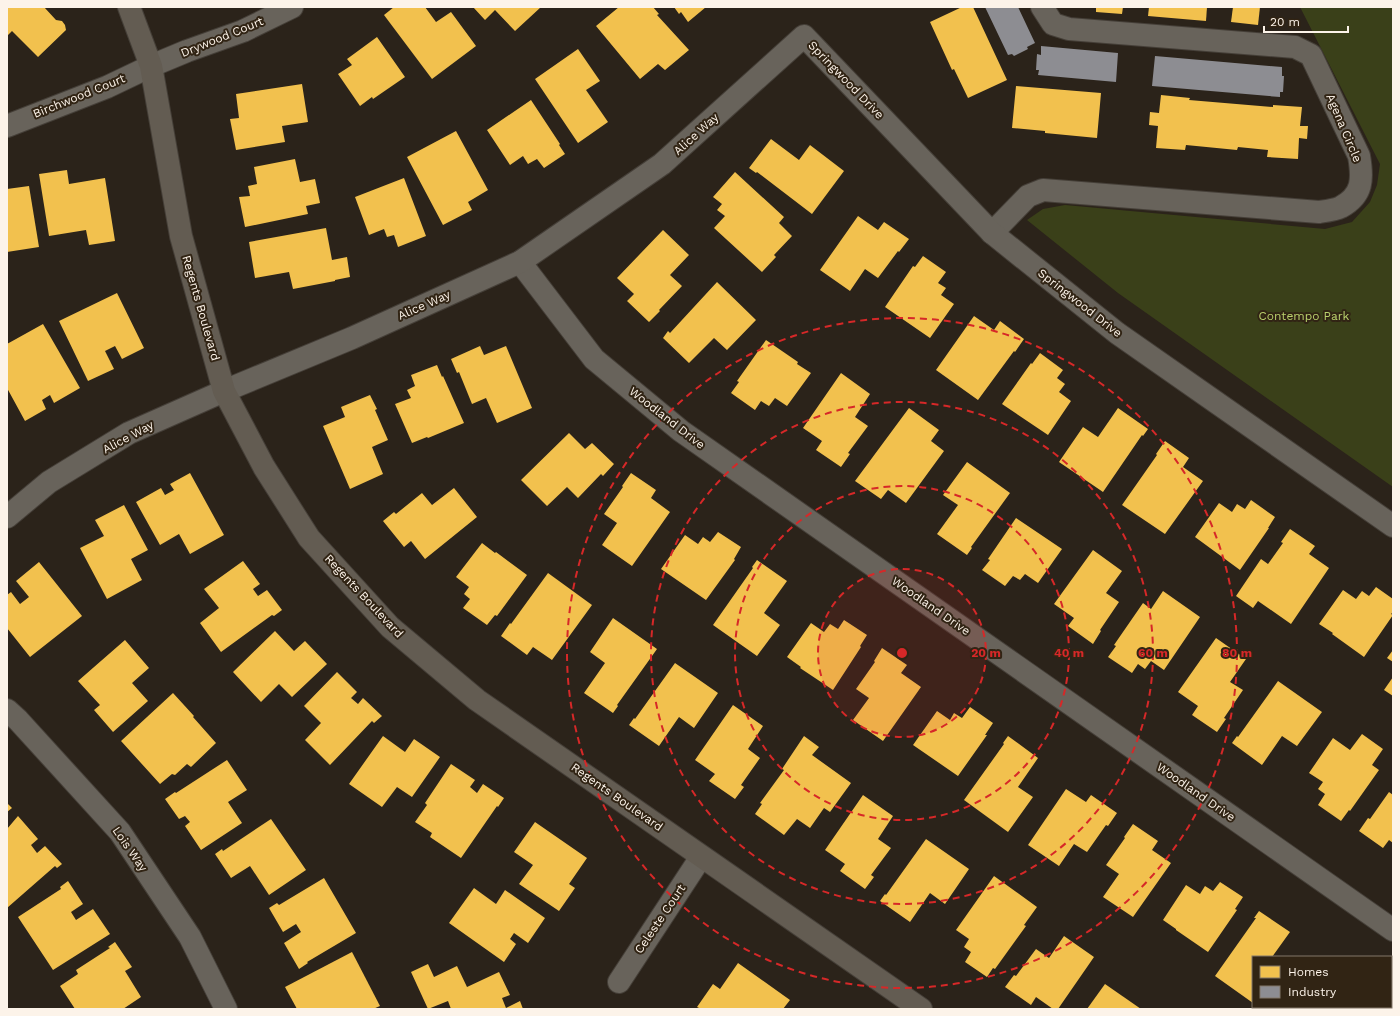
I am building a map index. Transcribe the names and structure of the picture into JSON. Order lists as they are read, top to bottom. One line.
{"streets":{"street":["Drywood Court","Springwood Drive","Birchwood Court","Agena Circle","Alice Way","Regents Boulevard","Woodland Drive","Lois Way","Celeste Court"]},"crossings":[["Drywood Court","Birchwood Court"],["Drywood Court","Regents Boulevard"],["Springwood Drive","Agena Circle"],["Springwood Drive","Alice Way"],["Birchwood Court","Regents Boulevard"],["Alice Way","Regents Boulevard"],["Alice Way","Woodland Drive"],["Regents Boulevard","Celeste Court"]],"parks":["Contempo Park"],"legend":["Homes","Industry"],"scale_bar":"20 m","rings":["20 m","40 m","60 m","80 m"]}
